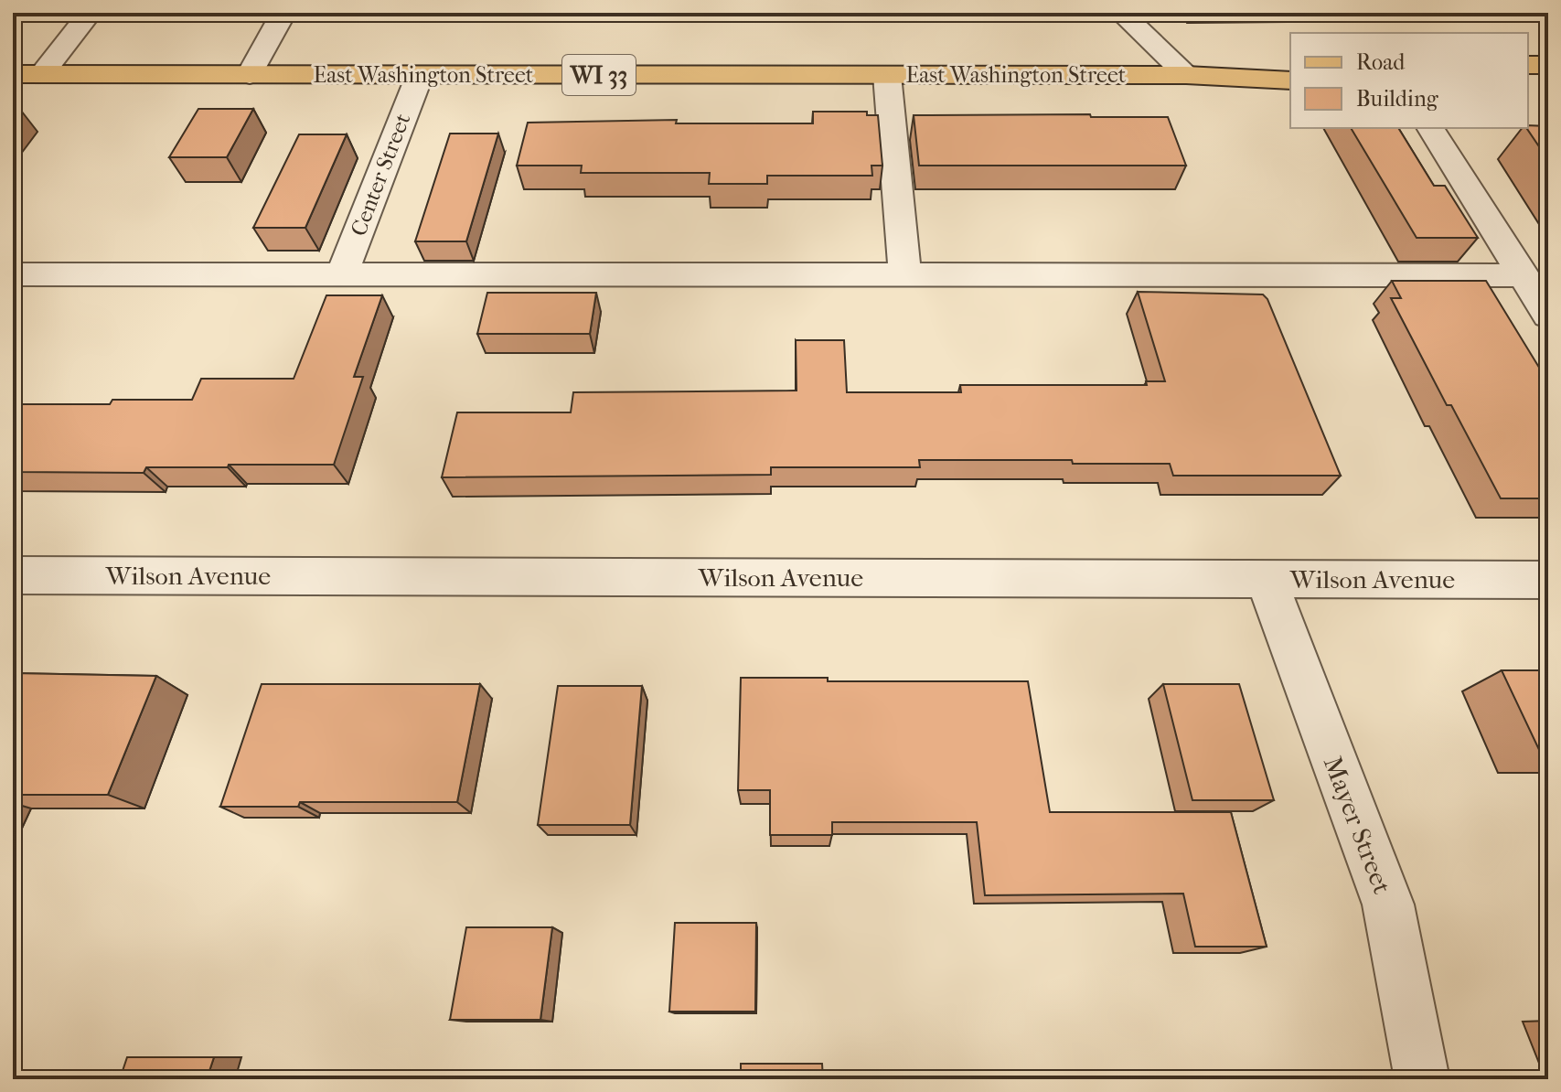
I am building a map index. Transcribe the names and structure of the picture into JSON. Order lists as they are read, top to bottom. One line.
{"streets":{"main road":["East Washington Street","WI 33"],"street":["Center Street","Wilson Avenue","Mayer Street"]},"crossings":[["East Washington Street","Center Street"],["Wilson Avenue","Mayer Street"]],"legend":["Road","Building"]}
